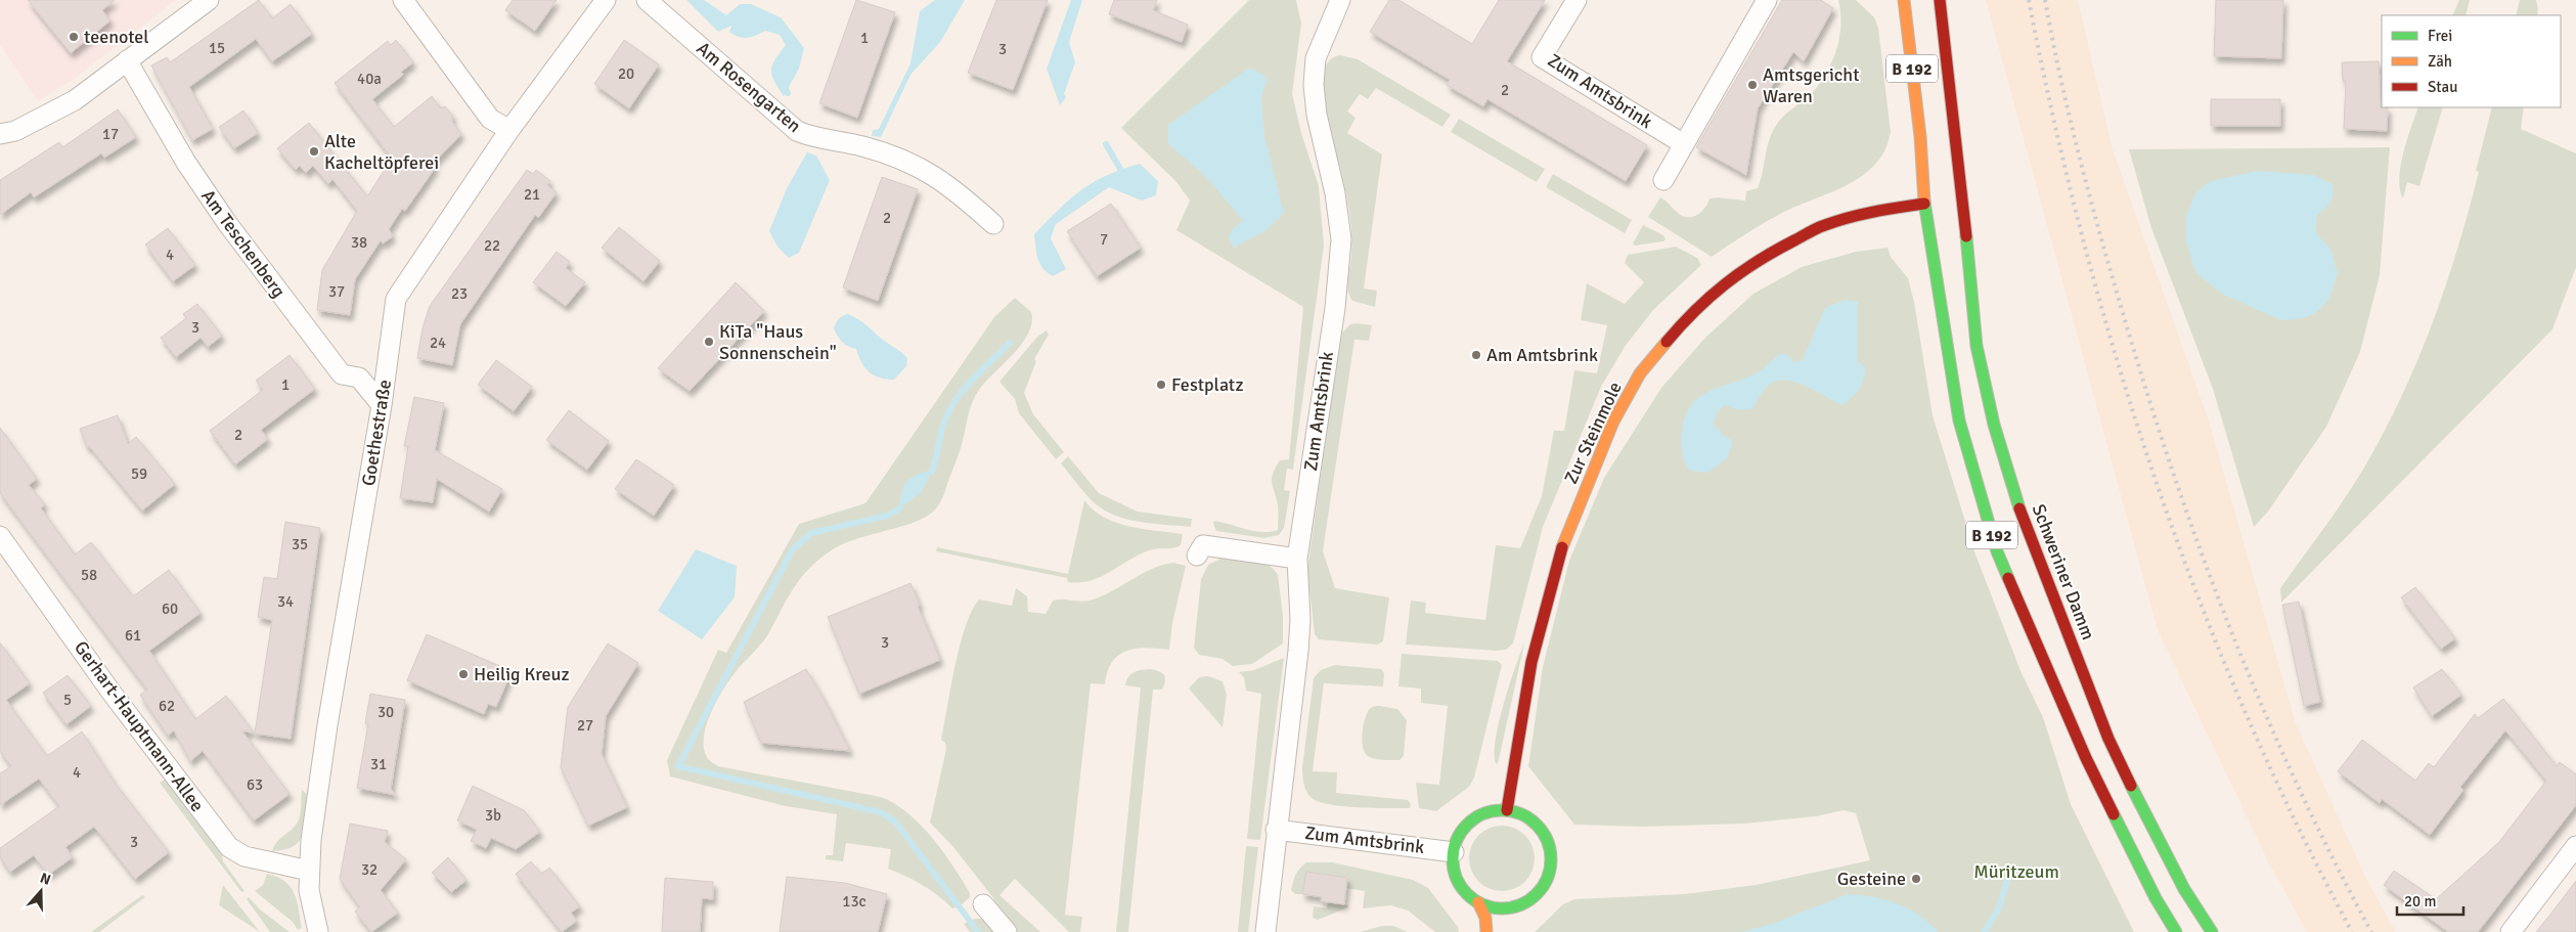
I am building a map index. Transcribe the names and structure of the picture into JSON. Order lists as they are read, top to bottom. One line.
{"streets":{"main road":["B 192","Zur Steinmole","Schweriner Damm"],"street":["Am Rosengarten","Zum Amtsbrink","Am Teschenberg","Goethestraße","Gerhart-Hauptmann-Allee"]},"crossings":[["B 192","Zur Steinmole"],["Zum Amtsbrink","Zur Steinmole"],["Am Teschenberg","Goethestraße"],["Goethestraße","Gerhart-Hauptmann-Allee"]],"parks":["Müritzeum"],"places":["teenotel","Amtsgericht Waren","Alte Kacheltöpferei","KiTa \"Haus Sonnenschein\"","Am Amtsbrink","Festplatz","Heilig Kreuz","Gesteine"],"house_numbers":["1","15","3","20","40a","2","17","21","2","7","38","22","4","37","23","3","24","1","2","59","35","58","34","60","61","3","5","62","30","27","31","4","63","3b","3","32","13c"],"legend":["Frei","Zäh","Stau"],"scale_bar":"20 m","north":"top"}
